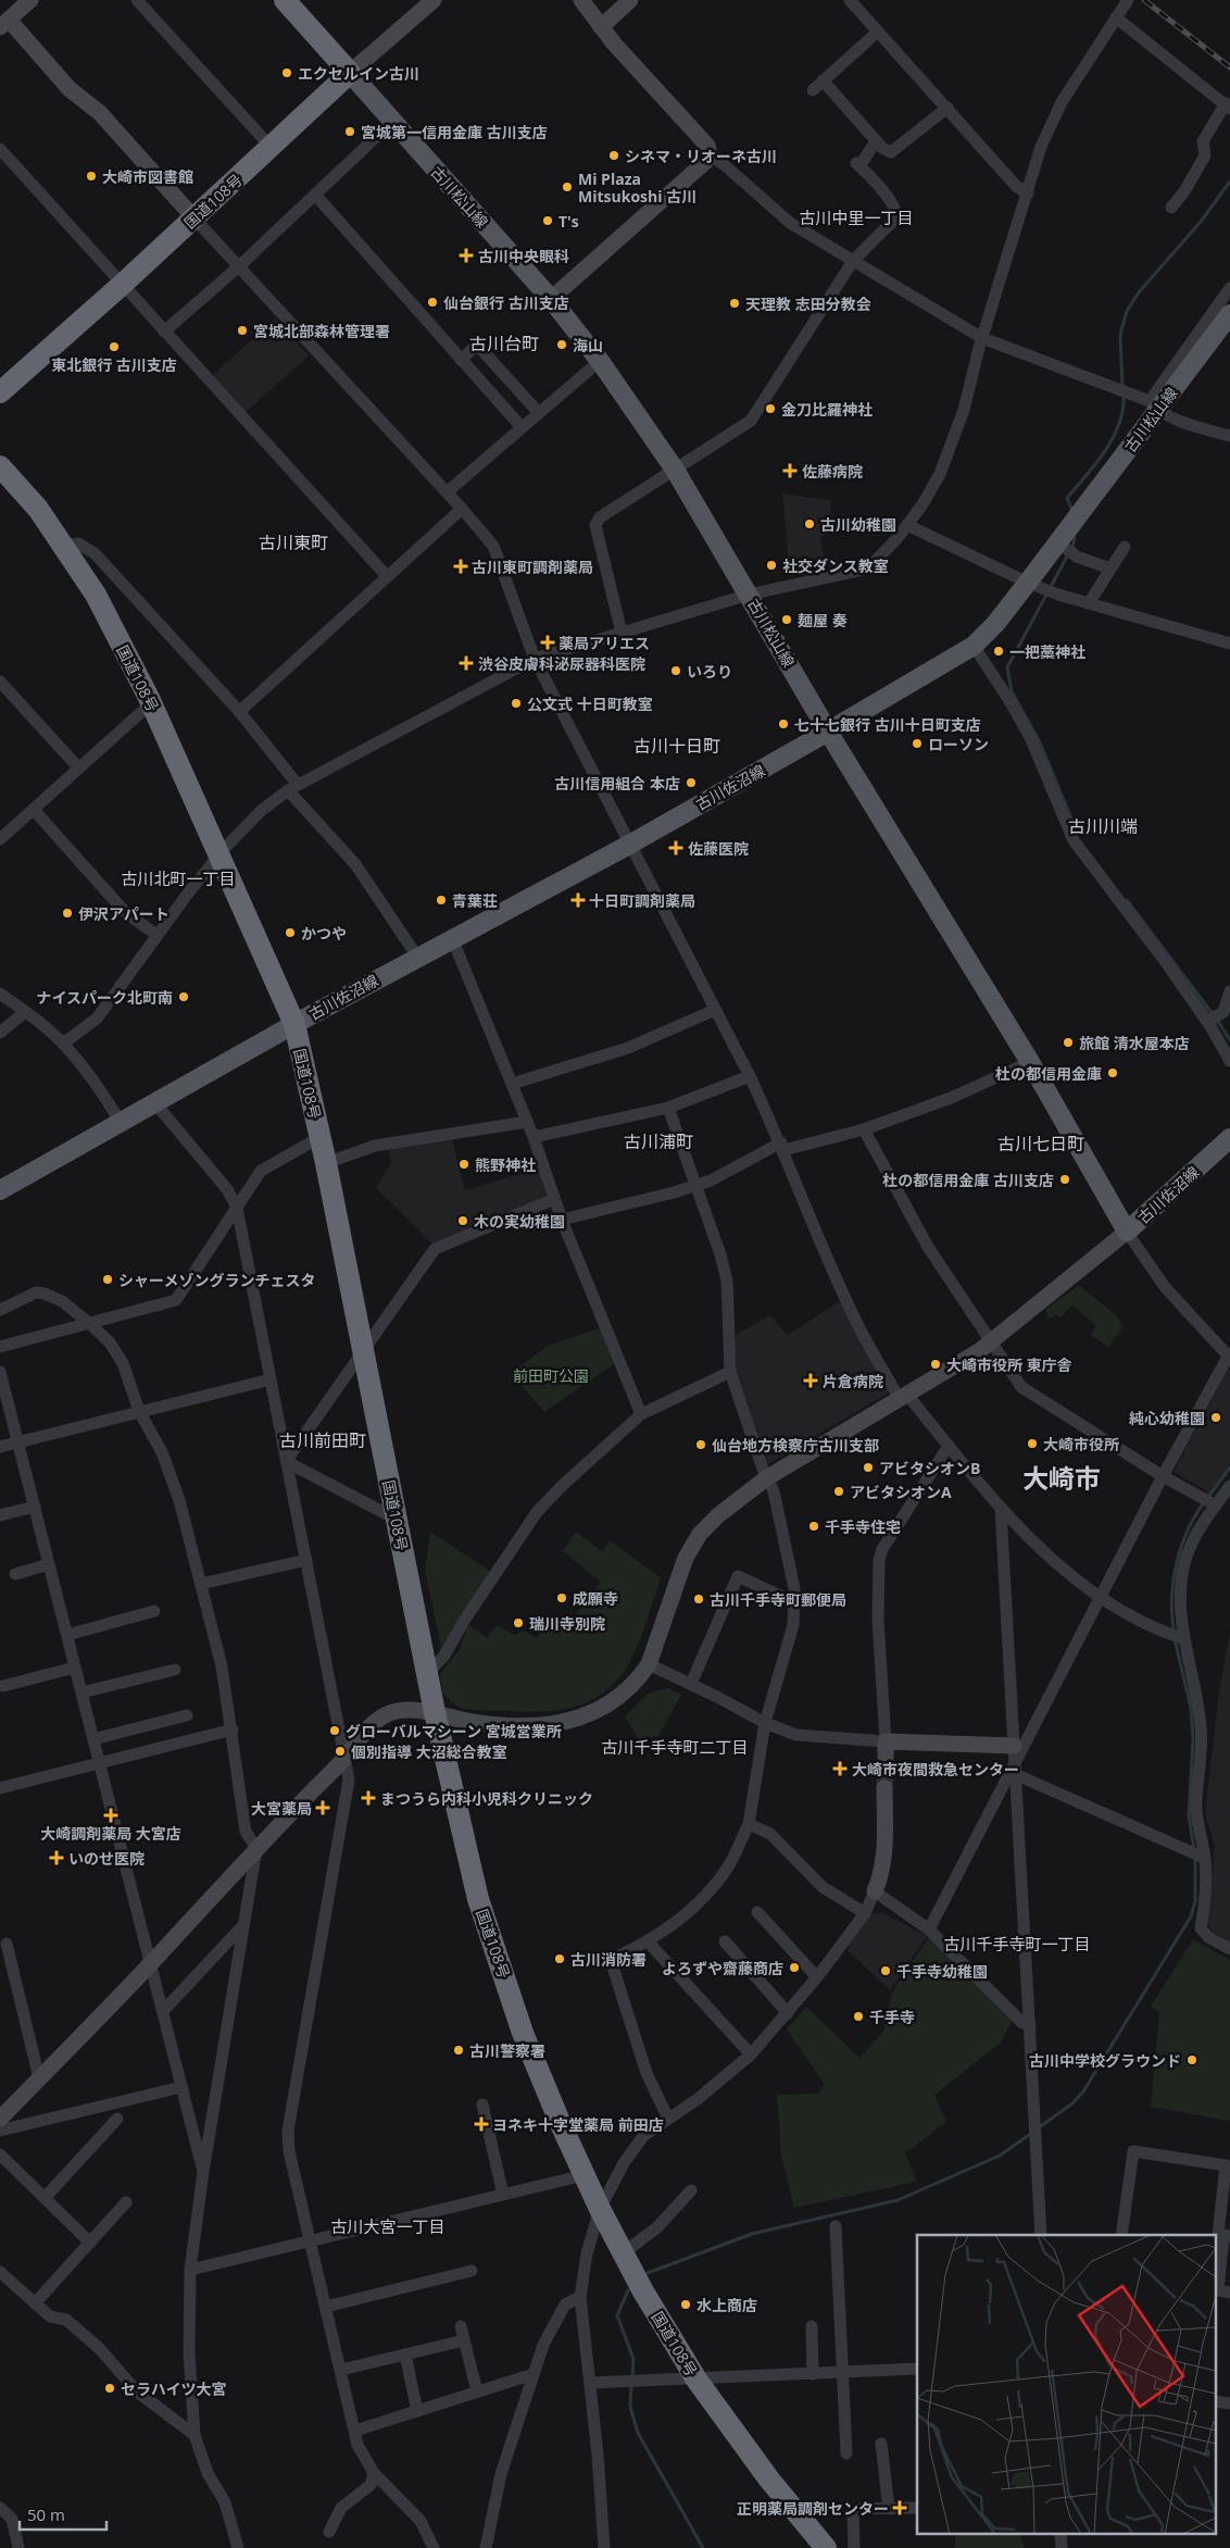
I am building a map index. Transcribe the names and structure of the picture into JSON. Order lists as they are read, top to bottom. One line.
{"streets":{"highway":["国道108号"],"main road":["古川松山線","古川佐沼線"]},"crossings":[["古川松山線","国道108号"],["古川松山線","古川佐沼線"],["国道108号","古川佐沼線"]],"districts":["古川中里一丁目","古川台町","古川東町","古川十日町","古川川端","古川北町一丁目","古川浦町","古川七日町","古川前田町","大崎市","古川千手寺町二丁目","古川千手寺町一丁目","古川大宮一丁目"],"parks":["前田町公園"],"places":{"other":["エクセルイン古川","宮城第一信用金庫 古川支店","シネマ・リオーネ古川","大崎市図書館","Mi Plaza Mitsukoshi 古川","T's","仙台銀行 古川支店","天理教 志田分教会","宮城北部森林管理署","海山","東北銀行 古川支店","金刀比羅神社","古川幼稚園","社交ダンス教室","麺屋 奏","一把藁神社","いろり","公文式 十日町教室","七十七銀行 古川十日町支店","ローソン","古川信用組合 本店","青葉荘","伊沢アパート","かつや","ナイスパーク北町南","旅館 清水屋本店","杜の都信用金庫","熊野神社","杜の都信用金庫 古川支店","木の実幼稚園","シャーメゾングランチェスタ","大崎市役所 東庁舎","純心幼稚園","大崎市役所","仙台地方検察庁古川支部","アビタシオンB","アビタシオンA","千手寺住宅","成願寺","古川千手寺町郵便局","瑞川寺別院","グローバルマシーン 宮城営業所","個別指導 大沼総合教室","古川消防署","よろずや齋藤商店","千手寺幼稚園","千手寺","古川警察署","古川中学校グラウンド","水上商店","セラハイツ大宮"],"health":["古川中央眼科","佐藤病院","古川東町調剤薬局","薬局アリエス","渋谷皮膚科泌尿器科医院","佐藤医院","十日町調剤薬局","片倉病院","大崎市夜間救急センター","まつうら内科小児科クリニック","大宮薬局","大崎調剤薬局 大宮店","いのせ医院","ヨネキ十字堂薬局 前田店","正明薬局調剤センター"]},"scale_bar":"50 m"}
